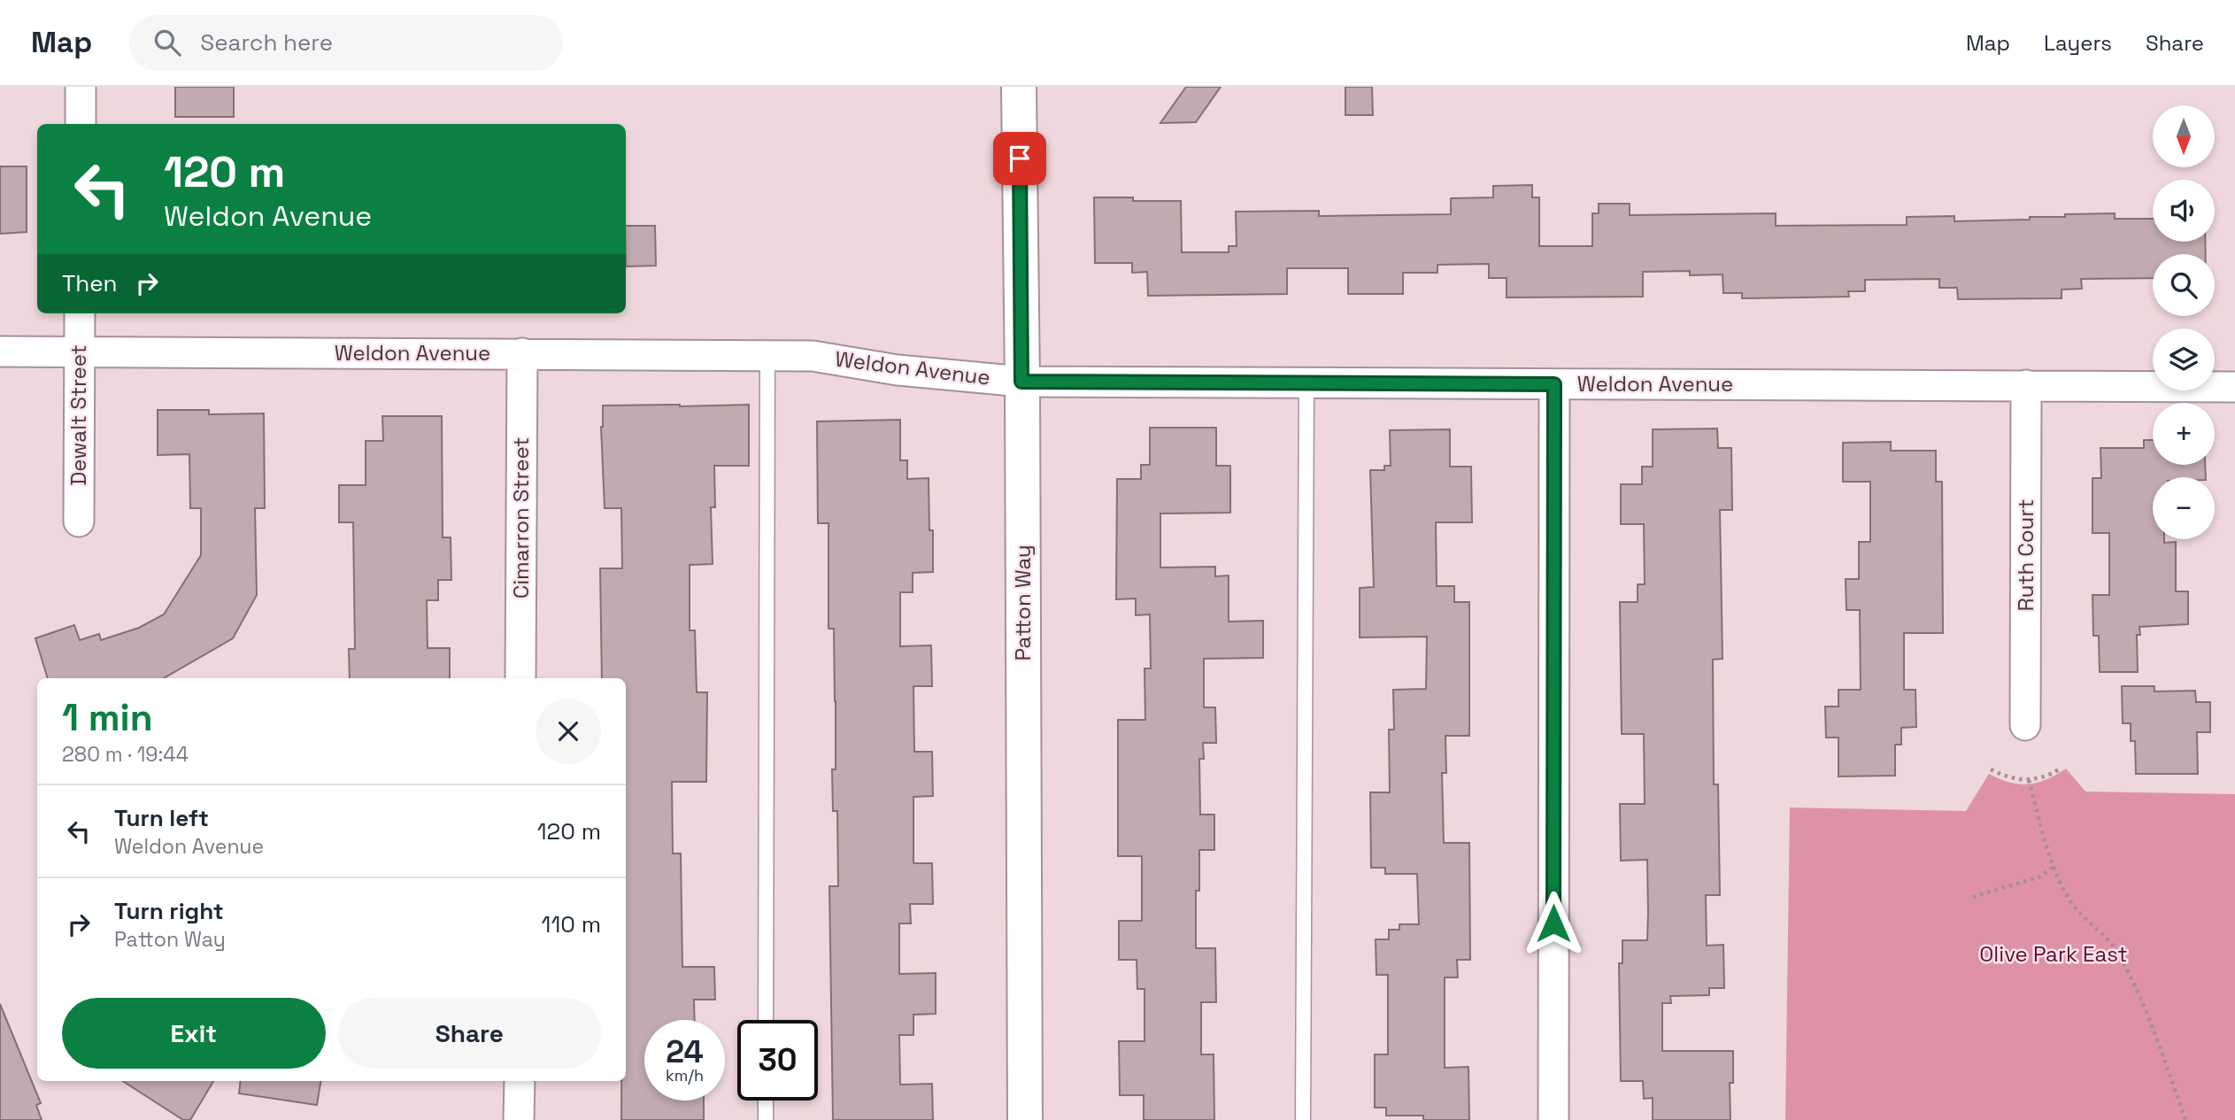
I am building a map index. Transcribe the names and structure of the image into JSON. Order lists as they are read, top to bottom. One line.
{"streets":{"street":["Weldon Avenue","Dewalt Street","Cimarron Street","Ruth Court","Patton Way"]},"crossings":[["Weldon Avenue","Dewalt Street"],["Weldon Avenue","Cimarron Street"],["Weldon Avenue","Ruth Court"],["Weldon Avenue","Patton Way"]],"parks":["Olive Park East"],"north":"bottom","page":{"header":"Map","search":"Search here","nav":["Map","Layers","Share"],"map_buttons":["+","−"],"turn":["120 m","Weldon Avenue"],"then":"Then","heading":["1 min","280 m · 19:44"],"list":[{"name":"Turn left","note":"Weldon Avenue","value":"120 m"},{"name":"Turn right","note":"Patton Way","value":"110 m"}],"buttons":["Exit","Share"],"speed":"24 km/h","limit":"30"}}
